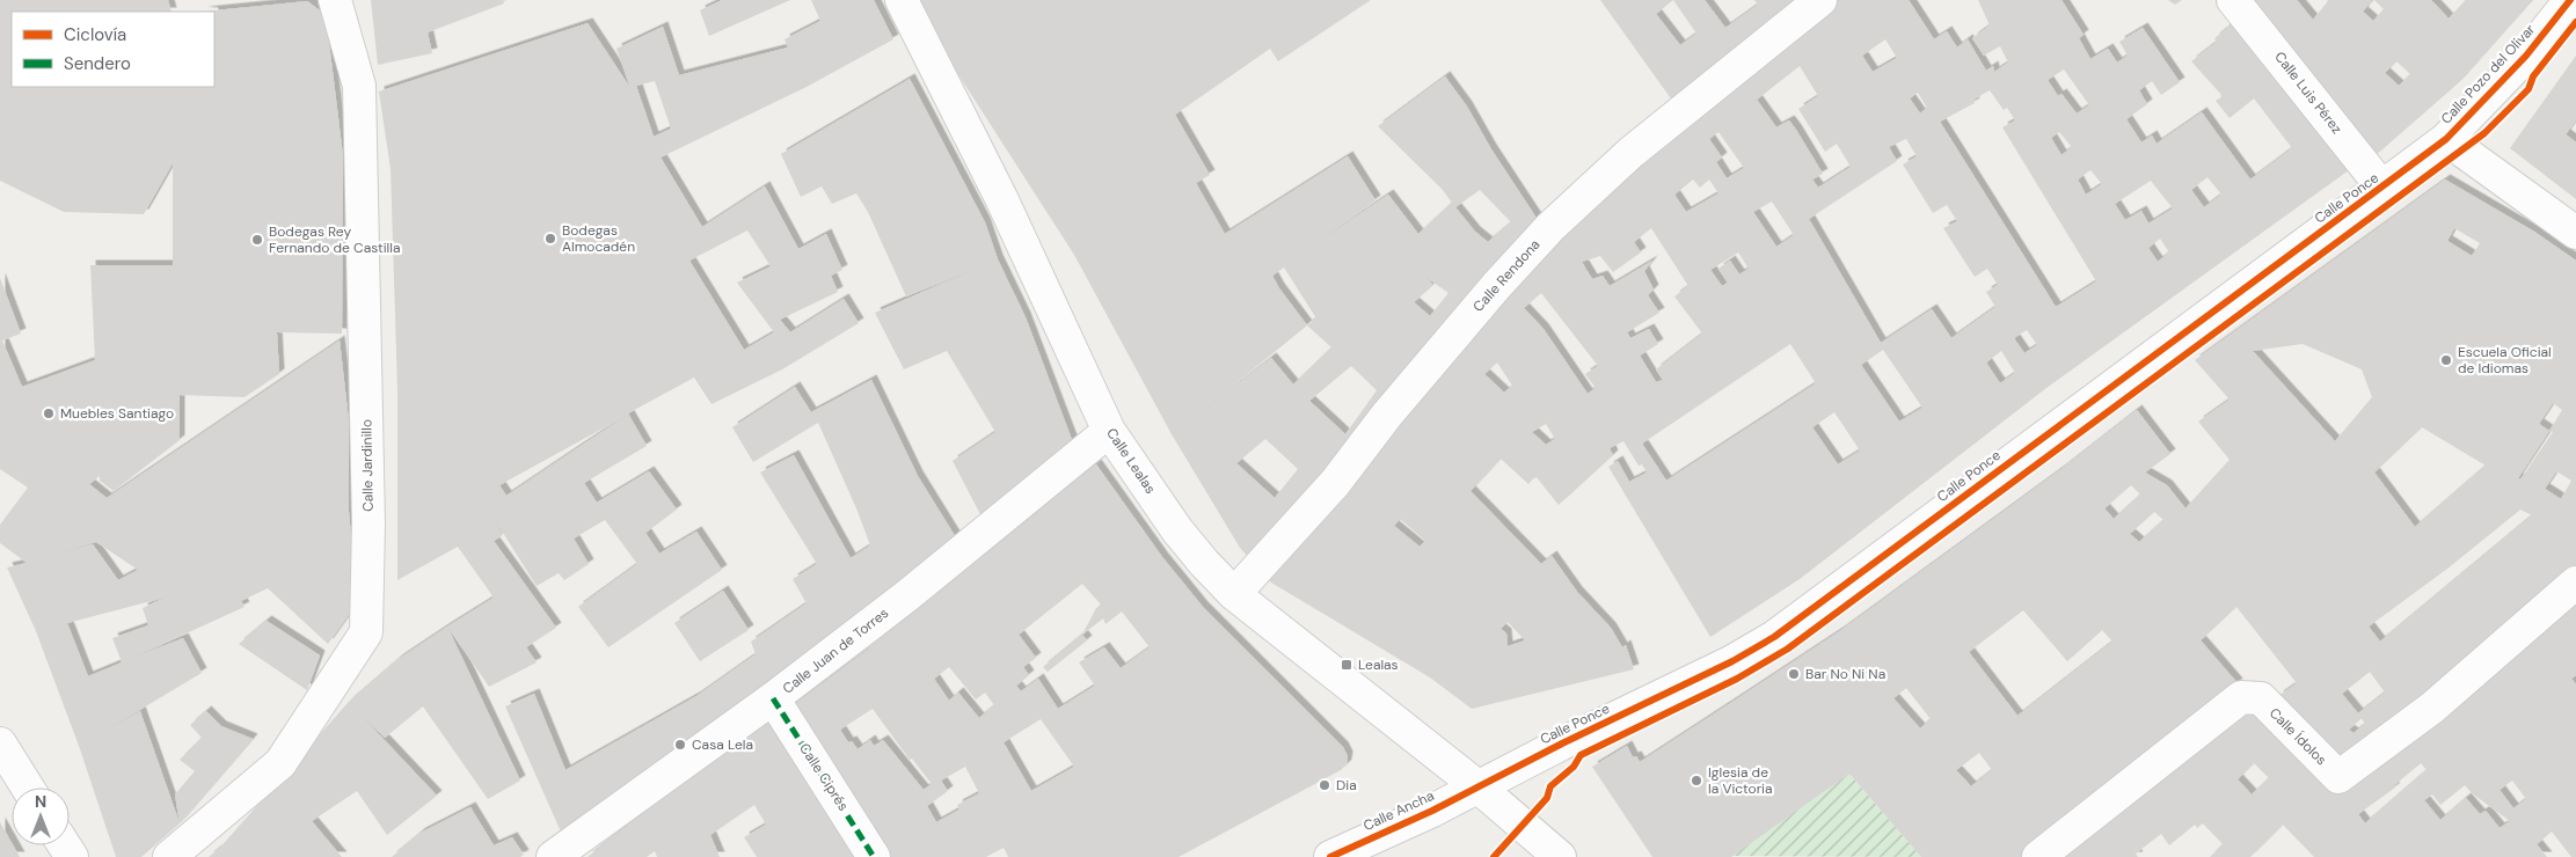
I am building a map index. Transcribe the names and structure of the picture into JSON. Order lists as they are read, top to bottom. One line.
{"streets":{"street":["Calle Pozo del Olivar","Calle Luis Pérez","Calle Ponce","Calle Rendona","Calle Lealas","Calle Jardinillo","Calle Juan de Torres","Calle Ídolos","Calle Ciprés","Calle Ancha"]},"crossings":[["Calle Pozo del Olivar","Calle Ponce"],["Calle Luis Pérez","Calle Ponce"],["Calle Ponce","Calle Lealas"],["Calle Ponce","Calle Ancha"],["Calle Rendona","Calle Lealas"],["Calle Lealas","Calle Juan de Torres"],["Calle Lealas","Calle Ancha"],["Calle Juan de Torres","Calle Ciprés"]],"places":{"other":["Bodegas Almocadén","Bodegas Rey Fernando de Castilla","Escuela Oficial de Idiomas","Muebles Santiago","Bar No Ni Na","Casa Lela","Iglesia de la Victoria","Dia"],"transit":["Lealas"]},"legend":["Ciclovía","Sendero"],"north":"top"}
